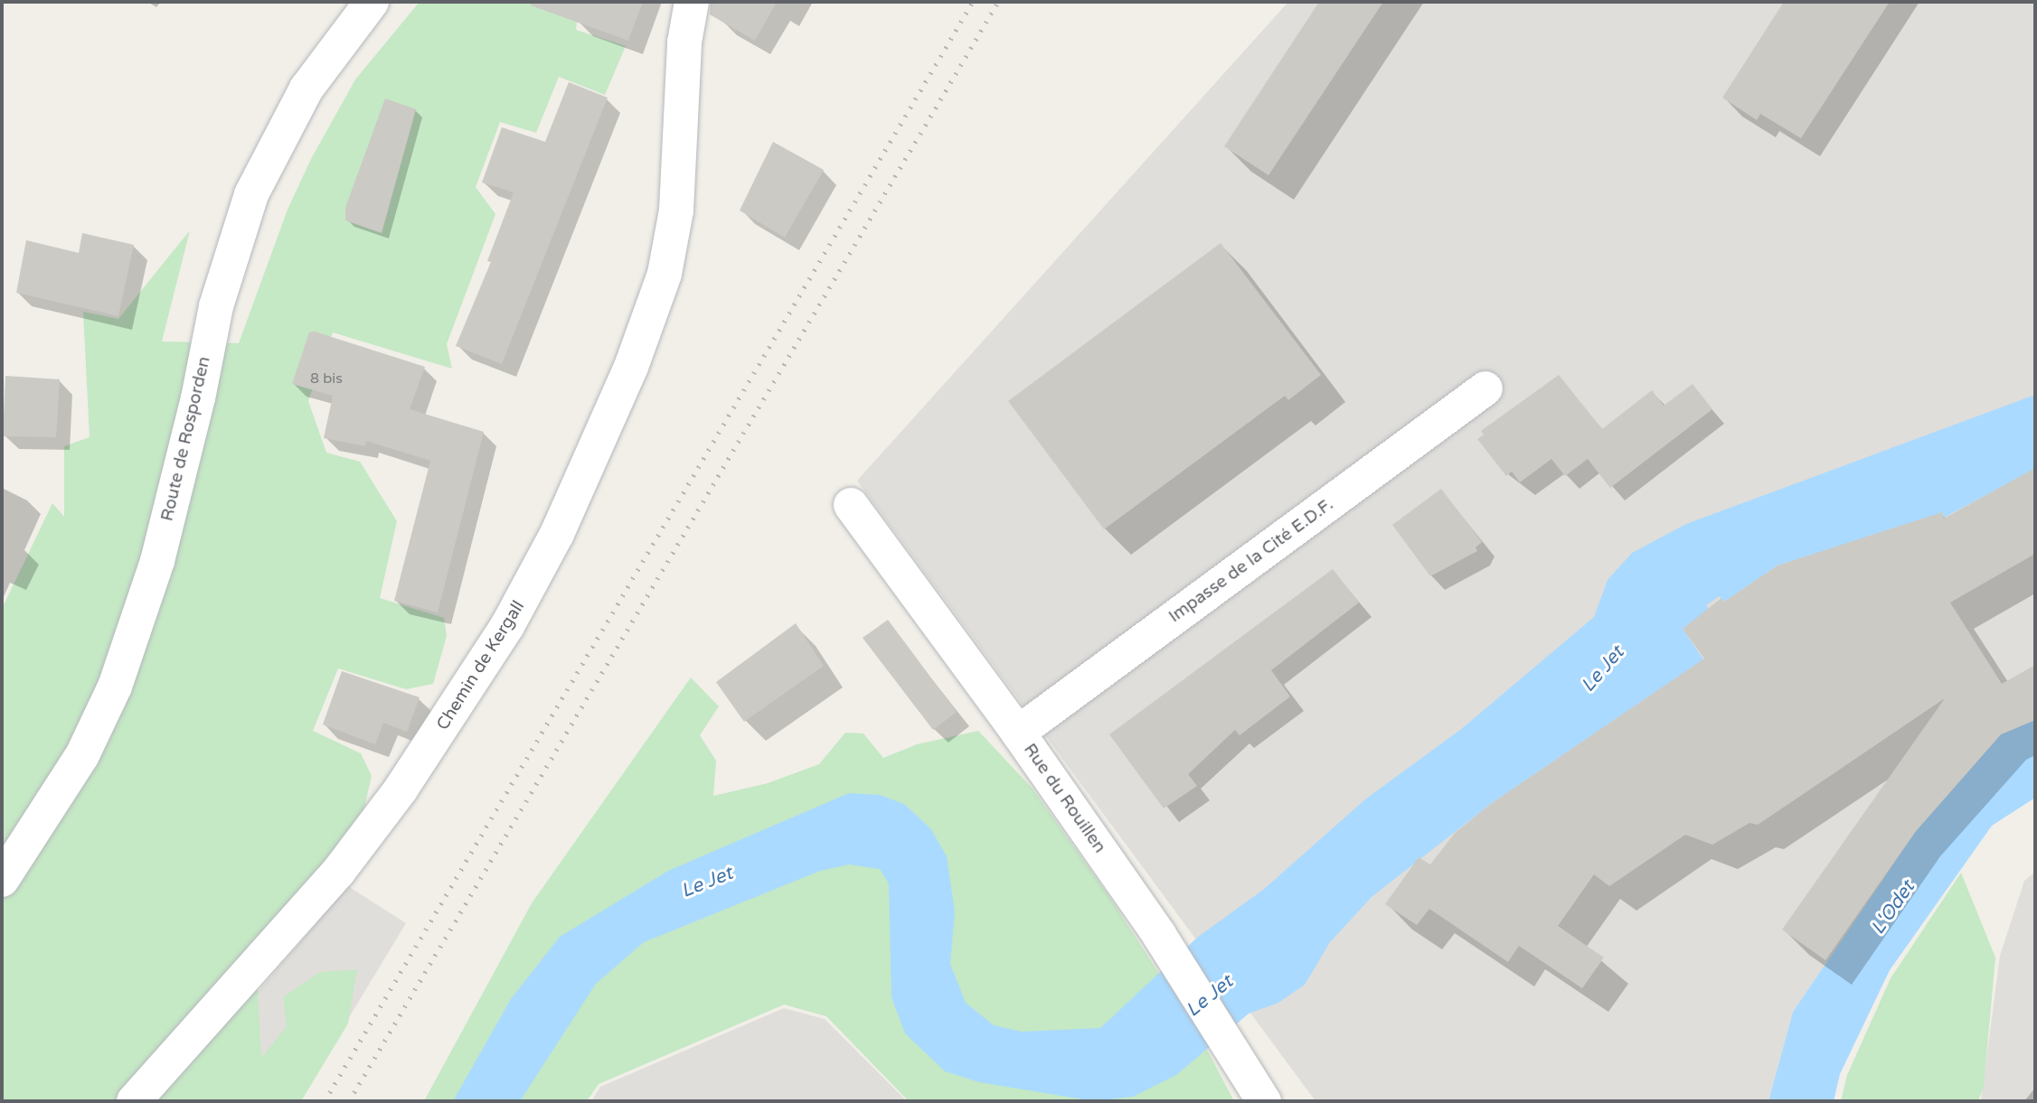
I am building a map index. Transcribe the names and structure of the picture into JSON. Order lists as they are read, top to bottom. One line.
{"streets":{"street":["Route de Rosporden","Impasse de la Cité E.D.F.","Chemin de Kergall","Rue du Rouillen"]},"crossings":[["Impasse de la Cité E.D.F.","Rue du Rouillen"]],"water":["Le Jet","L'Odet"],"house_numbers":["8 bis"]}
